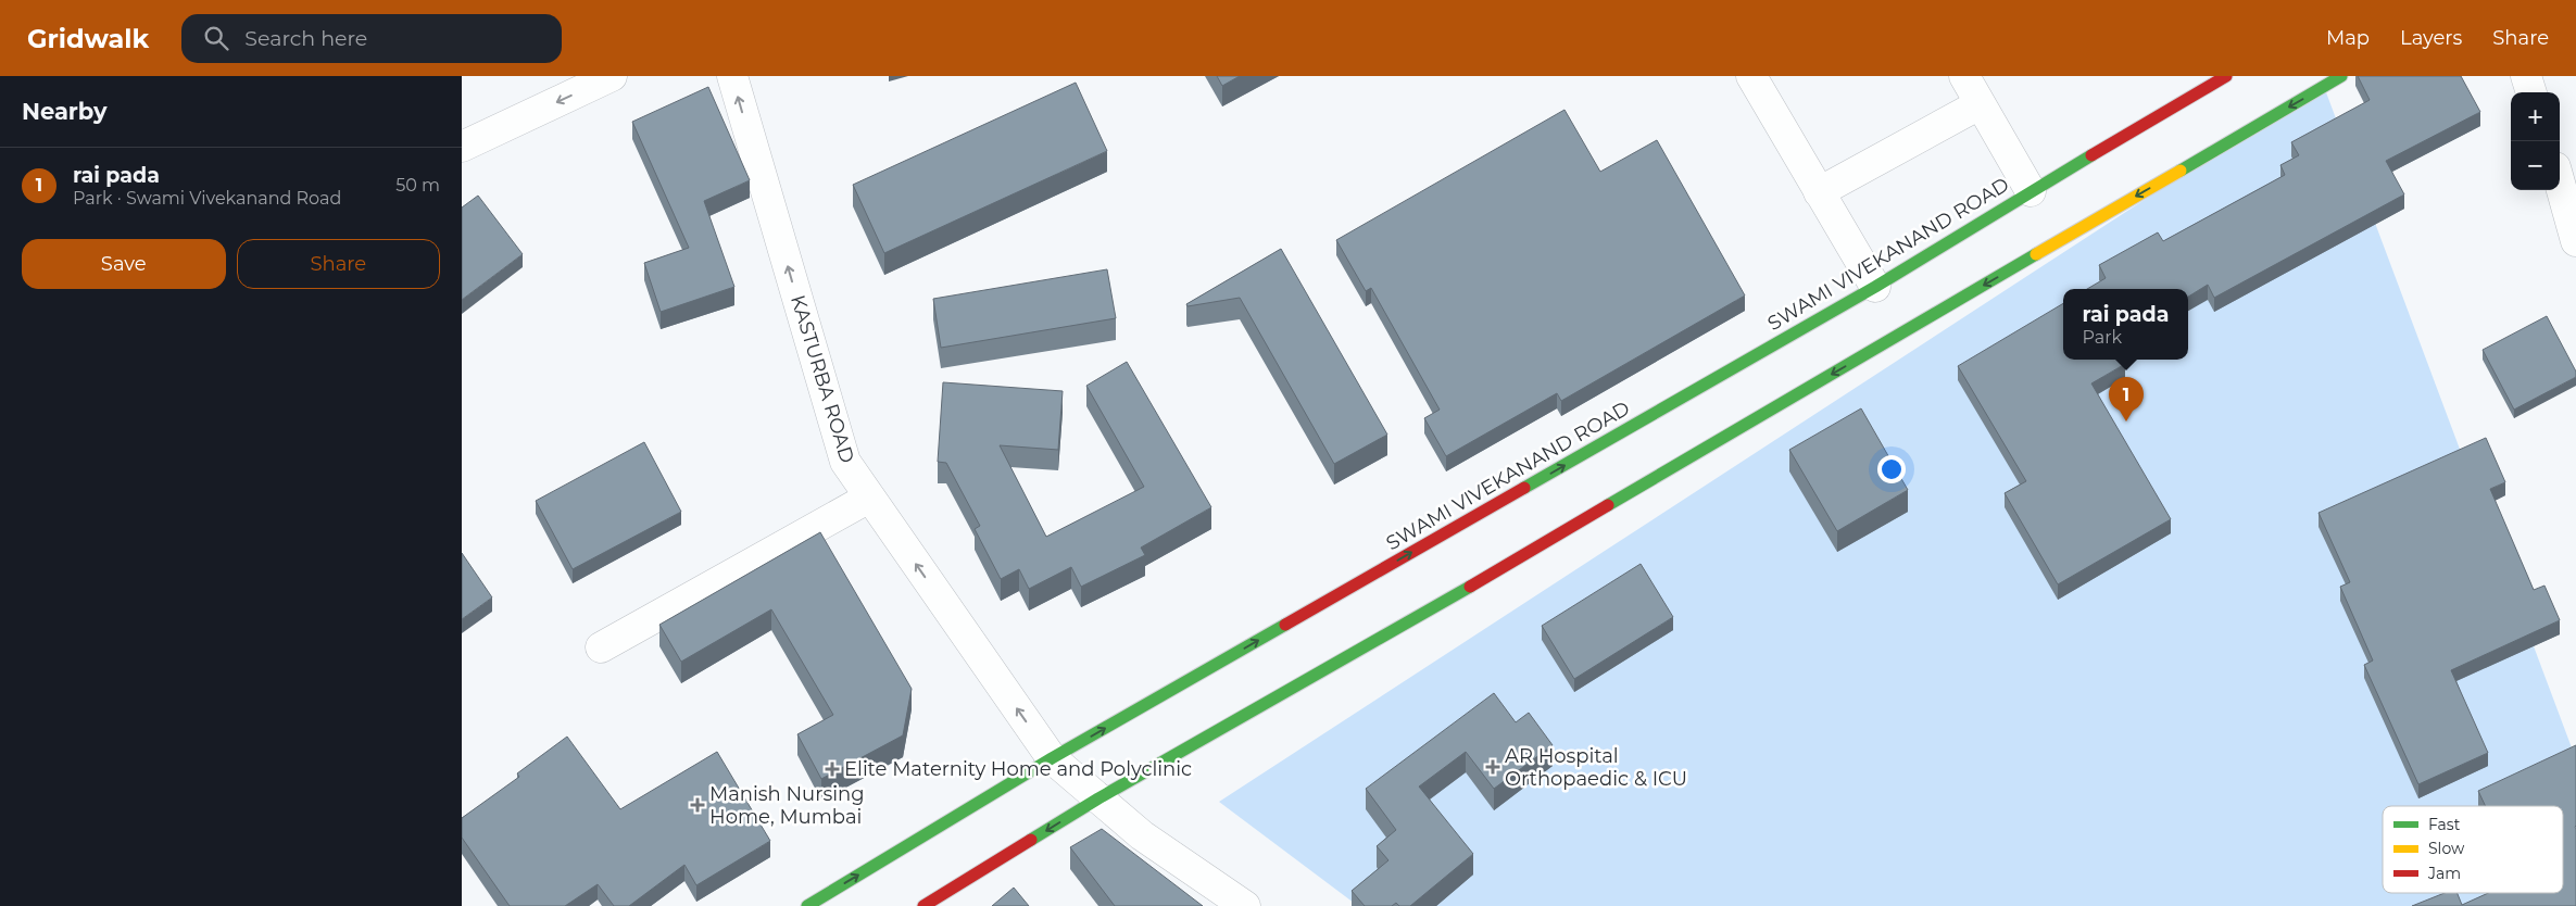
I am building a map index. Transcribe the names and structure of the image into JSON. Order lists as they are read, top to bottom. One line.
{"streets":{"main road":["SWAMI VIVEKANAND ROAD"],"street":["KASTURBA ROAD"]},"crossings":[["SWAMI VIVEKANAND ROAD","KASTURBA ROAD"]],"one_way":["KASTURBA ROAD"],"places":{"health":["AR Hospital Orthopaedic & ICU","Elite Maternity Home and Polyclinic","Manish Nursing Home, Mumbai"]},"legend":["Fast","Slow","Jam"],"page":{"header":"Gridwalk","search":"Search here","nav":["Map","Layers","Share"],"heading":"Nearby","map_buttons":["+","−"],"list":[{"mark":"1","name":"rai pada","note":"Park · Swami Vivekanand Road","value":"50 m"}],"buttons":["Save","Share"],"popup":["rai pada","Park"],"pins":"1"}}
